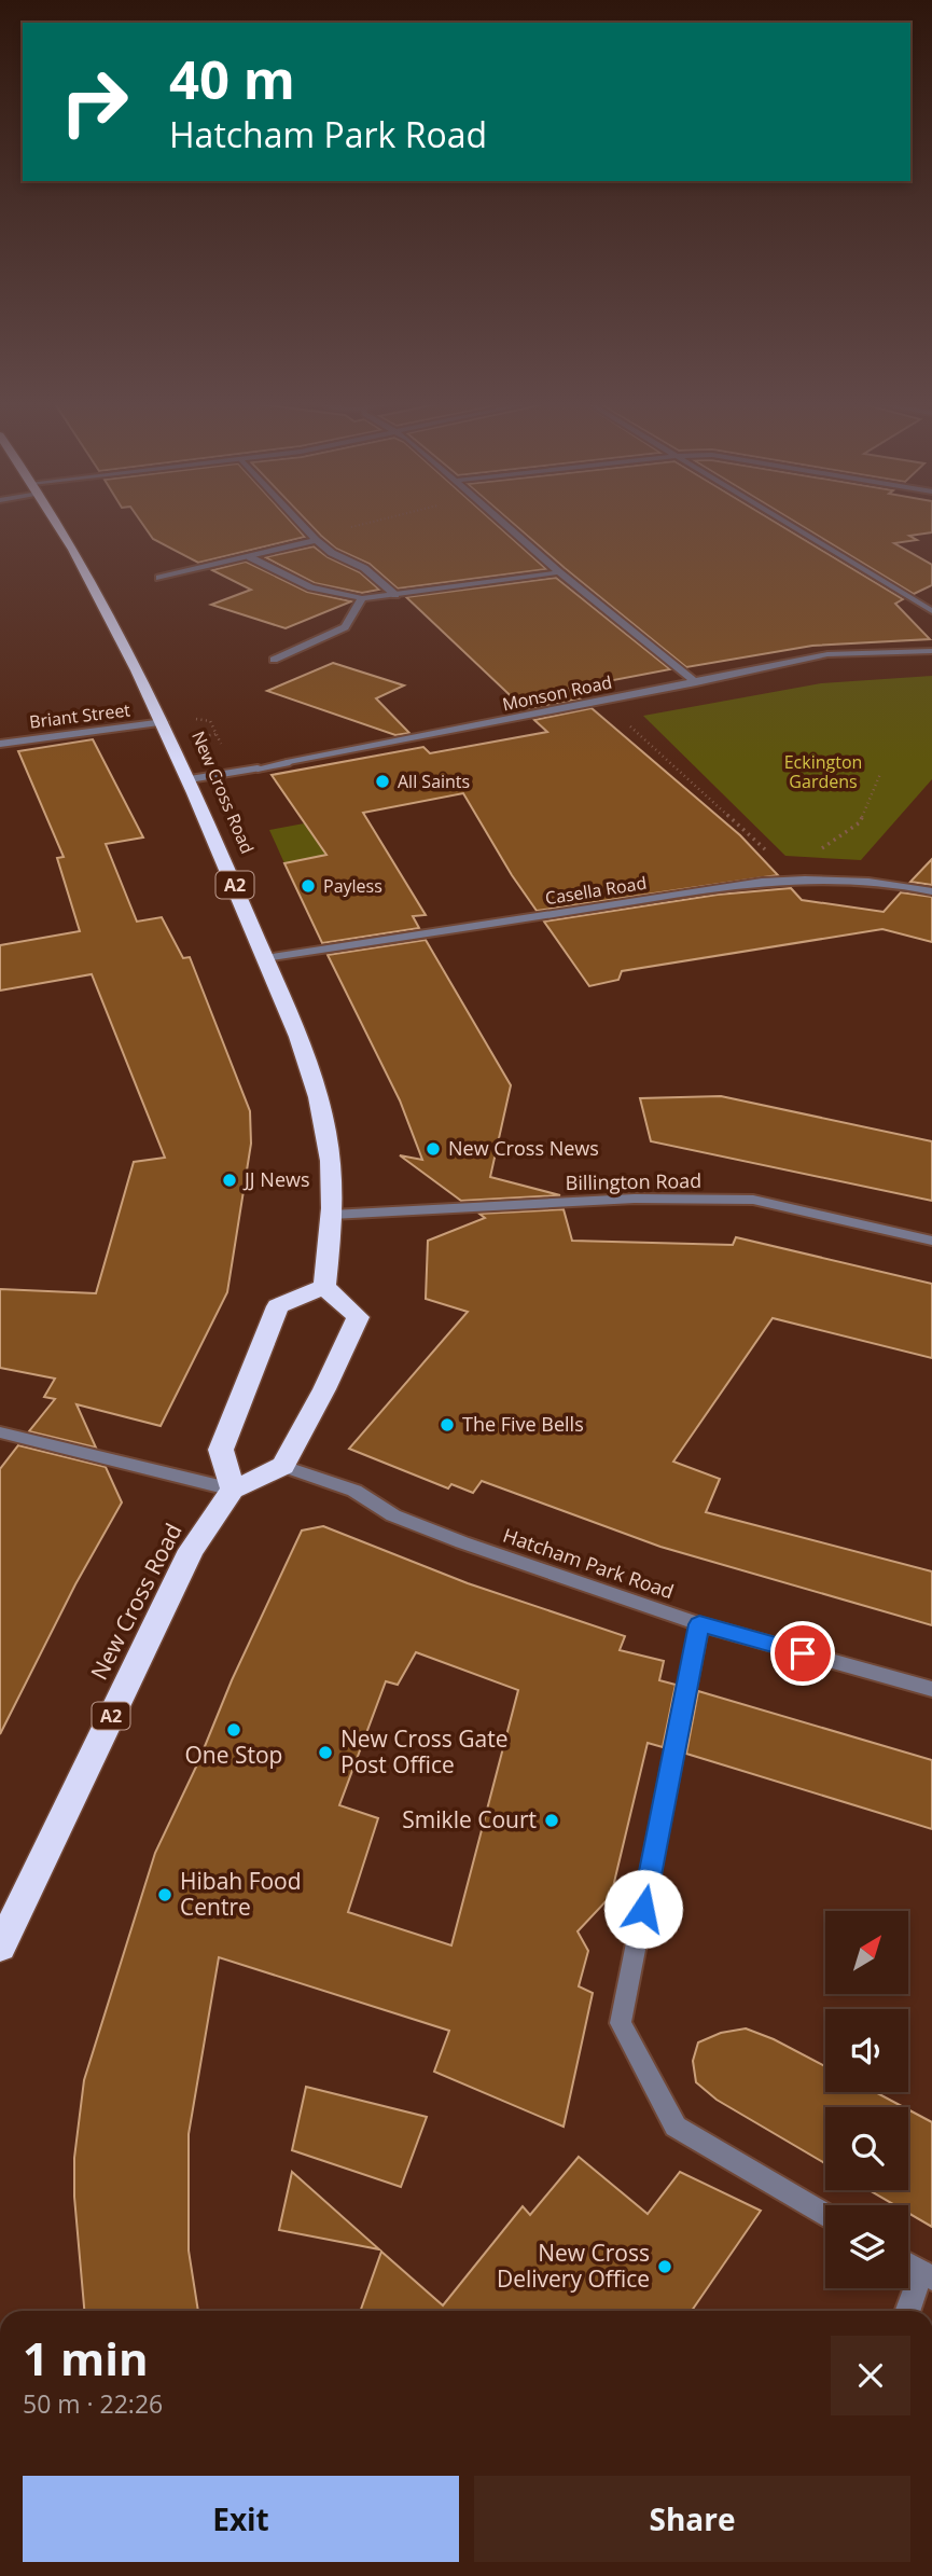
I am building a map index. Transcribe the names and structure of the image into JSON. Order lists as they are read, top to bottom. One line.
{"streets":{"highway":["New Cross Road","A2"],"street":["Monson Road","Briant Street","Casella Road","Billington Road","Hatcham Park Road"]},"crossings":[["Monson Road","New Cross Road"],["Briant Street","New Cross Road"],["New Cross Road","Casella Road"],["New Cross Road","Billington Road"]],"parks":["Eckington Gardens"],"places":["All Saints","Payless","New Cross News","JJ News","The Five Bells","One Stop","New Cross Gate Post Office","Smikle Court","Hibah Food Centre","New Cross Delivery Office"],"north":"top right","page":{"turn":["40 m","Hatcham Park Road"],"heading":["1 min","50 m · 22:26"],"buttons":["Exit","Share"]}}
